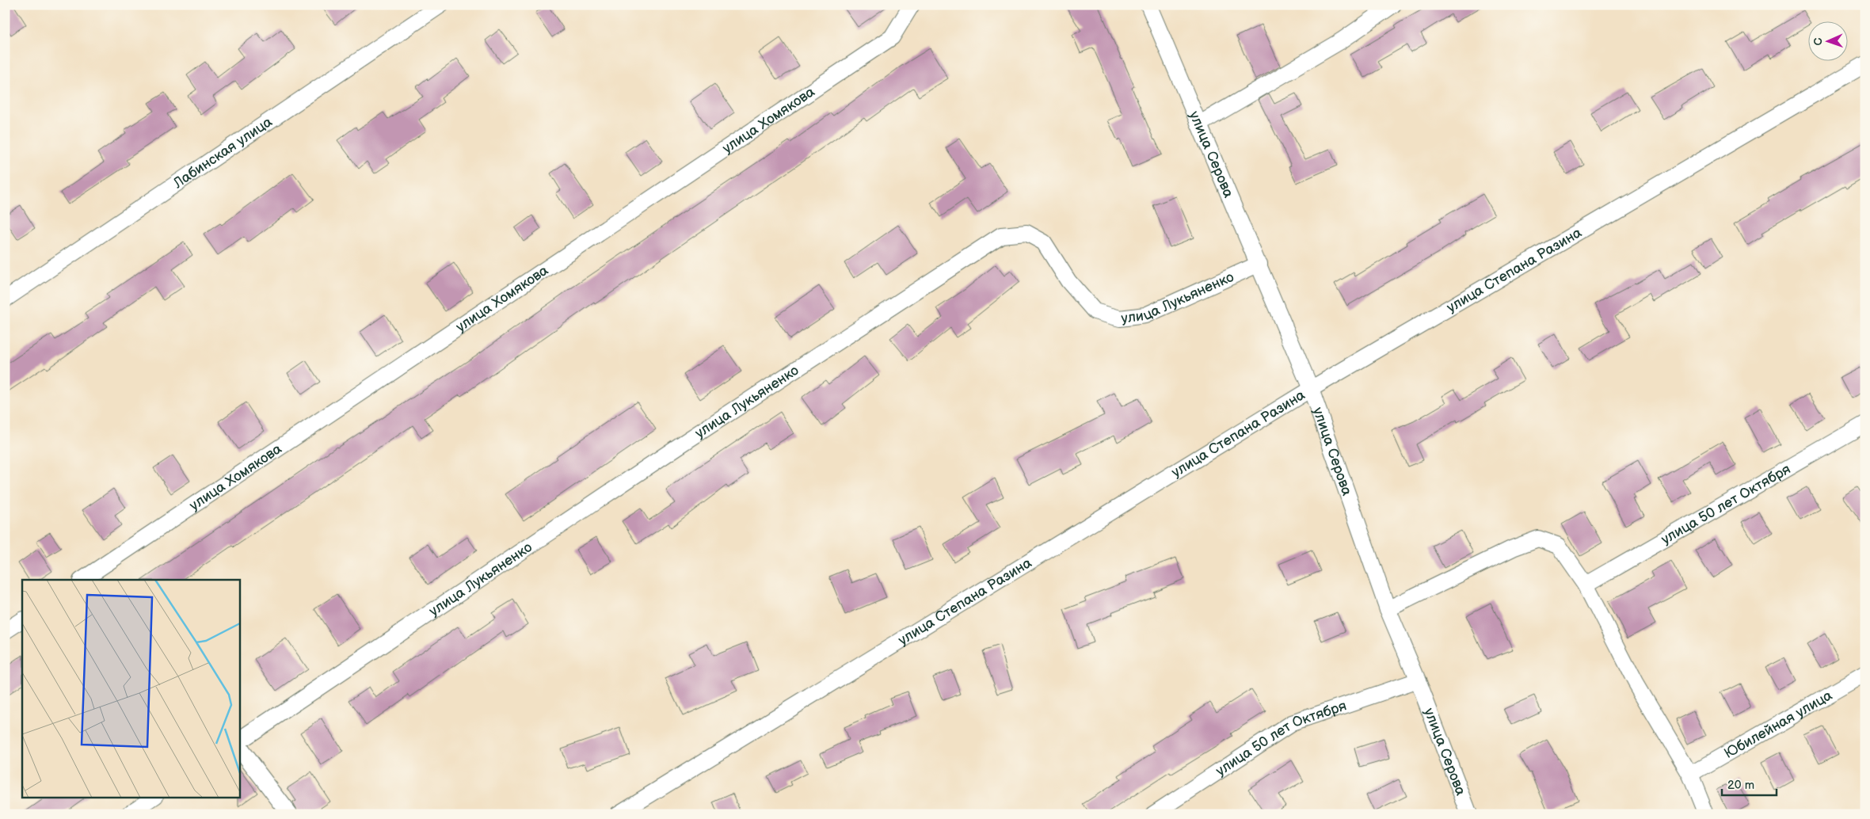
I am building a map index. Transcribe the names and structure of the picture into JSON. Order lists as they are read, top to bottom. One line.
{"streets":{"street":["улица Хомякова","Лабинская улица","улица Серова","улица Степана Разина","улица Лукьяненко","улица 50 лет Октября","Юбилейная улица"]},"crossings":[["улица Серова","улица Степана Разина"],["улица Серова","улица Лукьяненко"],["улица Серова","улица 50 лет Октября"]],"scale_bar":"20 m","north":"left"}
